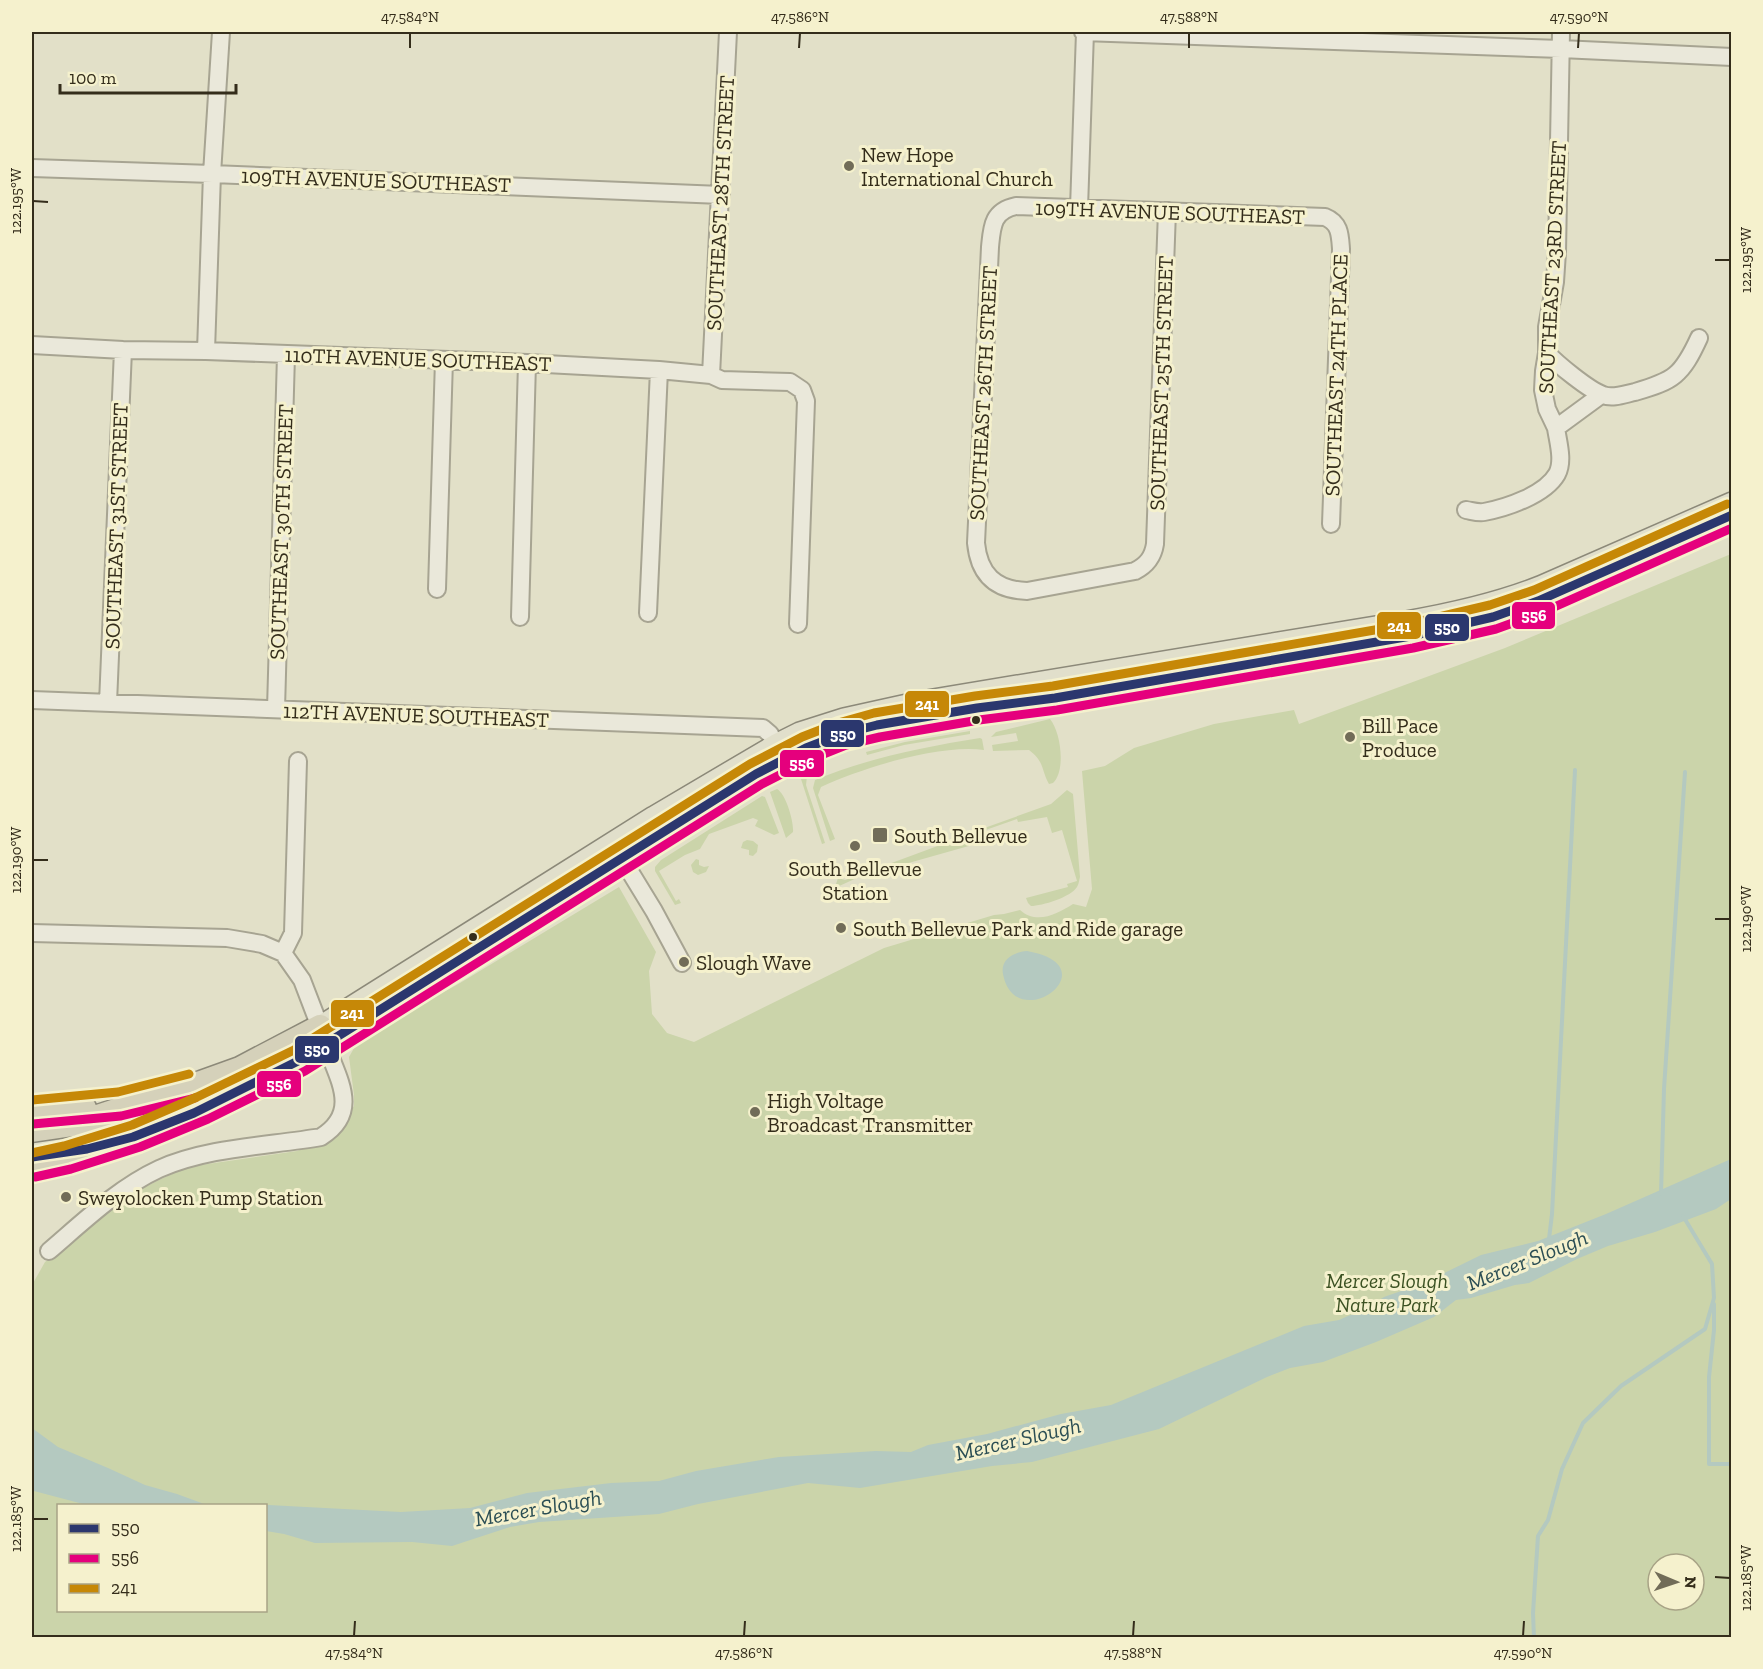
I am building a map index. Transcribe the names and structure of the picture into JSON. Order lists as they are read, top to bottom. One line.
{"streets":{"street":["109TH AVENUE SOUTHEAST","SOUTHEAST 28TH STREET","SOUTHEAST 23RD STREET","110TH AVENUE SOUTHEAST","SOUTHEAST 24TH PLACE","SOUTHEAST 25TH STREET","SOUTHEAST 26TH STREET","SOUTHEAST 31ST STREET","SOUTHEAST 30TH STREET","112TH AVENUE SOUTHEAST"]},"crossings":[["109TH AVENUE SOUTHEAST","SOUTHEAST 28TH STREET"],["109TH AVENUE SOUTHEAST","SOUTHEAST 24TH PLACE"],["109TH AVENUE SOUTHEAST","SOUTHEAST 25TH STREET"],["109TH AVENUE SOUTHEAST","SOUTHEAST 26TH STREET"],["SOUTHEAST 28TH STREET","110TH AVENUE SOUTHEAST"],["110TH AVENUE SOUTHEAST","SOUTHEAST 31ST STREET"],["110TH AVENUE SOUTHEAST","SOUTHEAST 30TH STREET"],["SOUTHEAST 25TH STREET","SOUTHEAST 26TH STREET"],["SOUTHEAST 31ST STREET","112TH AVENUE SOUTHEAST"],["SOUTHEAST 30TH STREET","112TH AVENUE SOUTHEAST"]],"water":["Mercer Slough"],"parks":["Mercer Slough Nature Park"],"places":{"other":["New Hope International Church","Bill Pace Produce","South Bellevue Station","South Bellevue Park and Ride garage","Slough Wave","High Voltage Broadcast Transmitter","Sweyolocken Pump Station"],"transit":["South Bellevue"]},"lines":["transit line 241","transit line 550","transit line 556"],"legend":["550","556","241"],"scale_bar":"100 m","north":"right","coordinates":["47.584°N","47.586°N","47.588°N","47.590°N","122.195°W","122.190°W","122.185°W"]}
